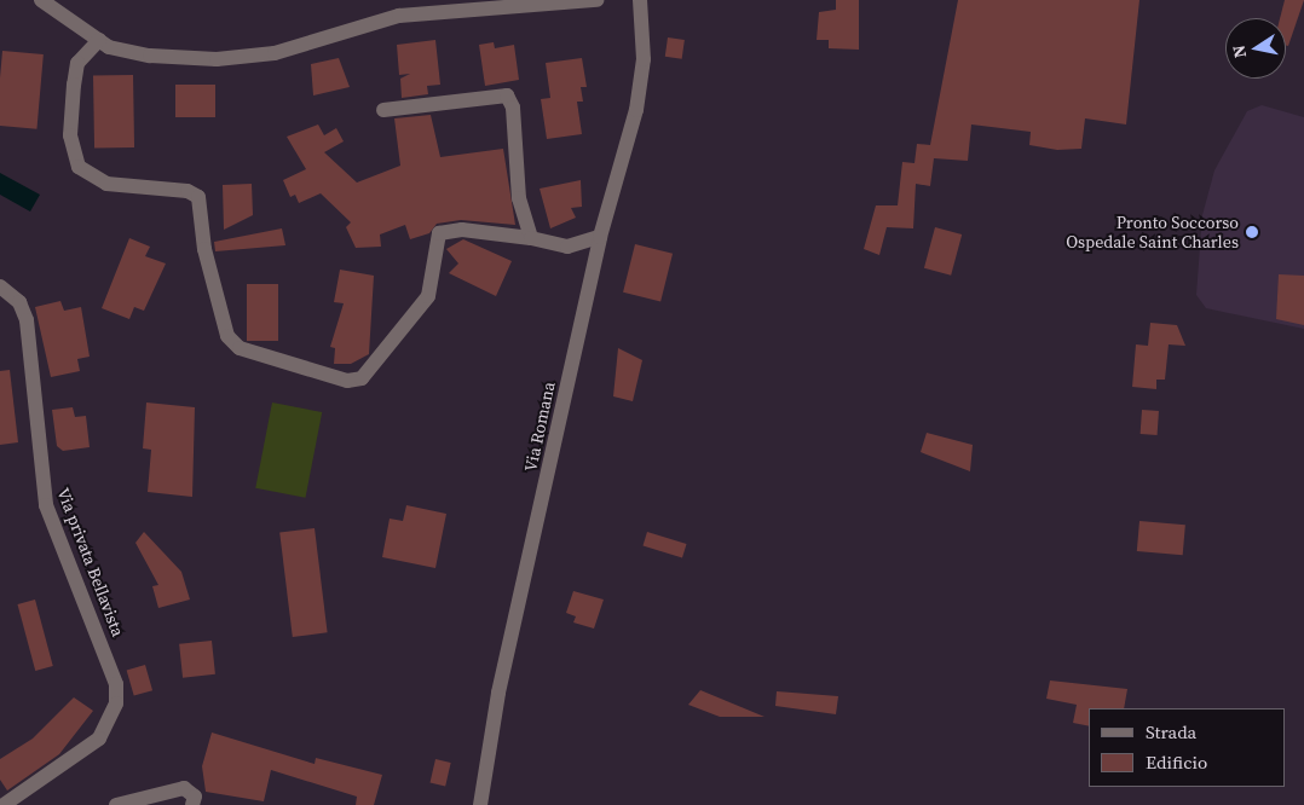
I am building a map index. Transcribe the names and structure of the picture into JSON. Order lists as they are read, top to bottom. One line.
{"streets":{"street":["Via Romana","Via privata Bellavista"]},"places":["Pronto Soccorso Ospedale Saint Charles"],"legend":["Strada","Edificio"],"north":"left"}
